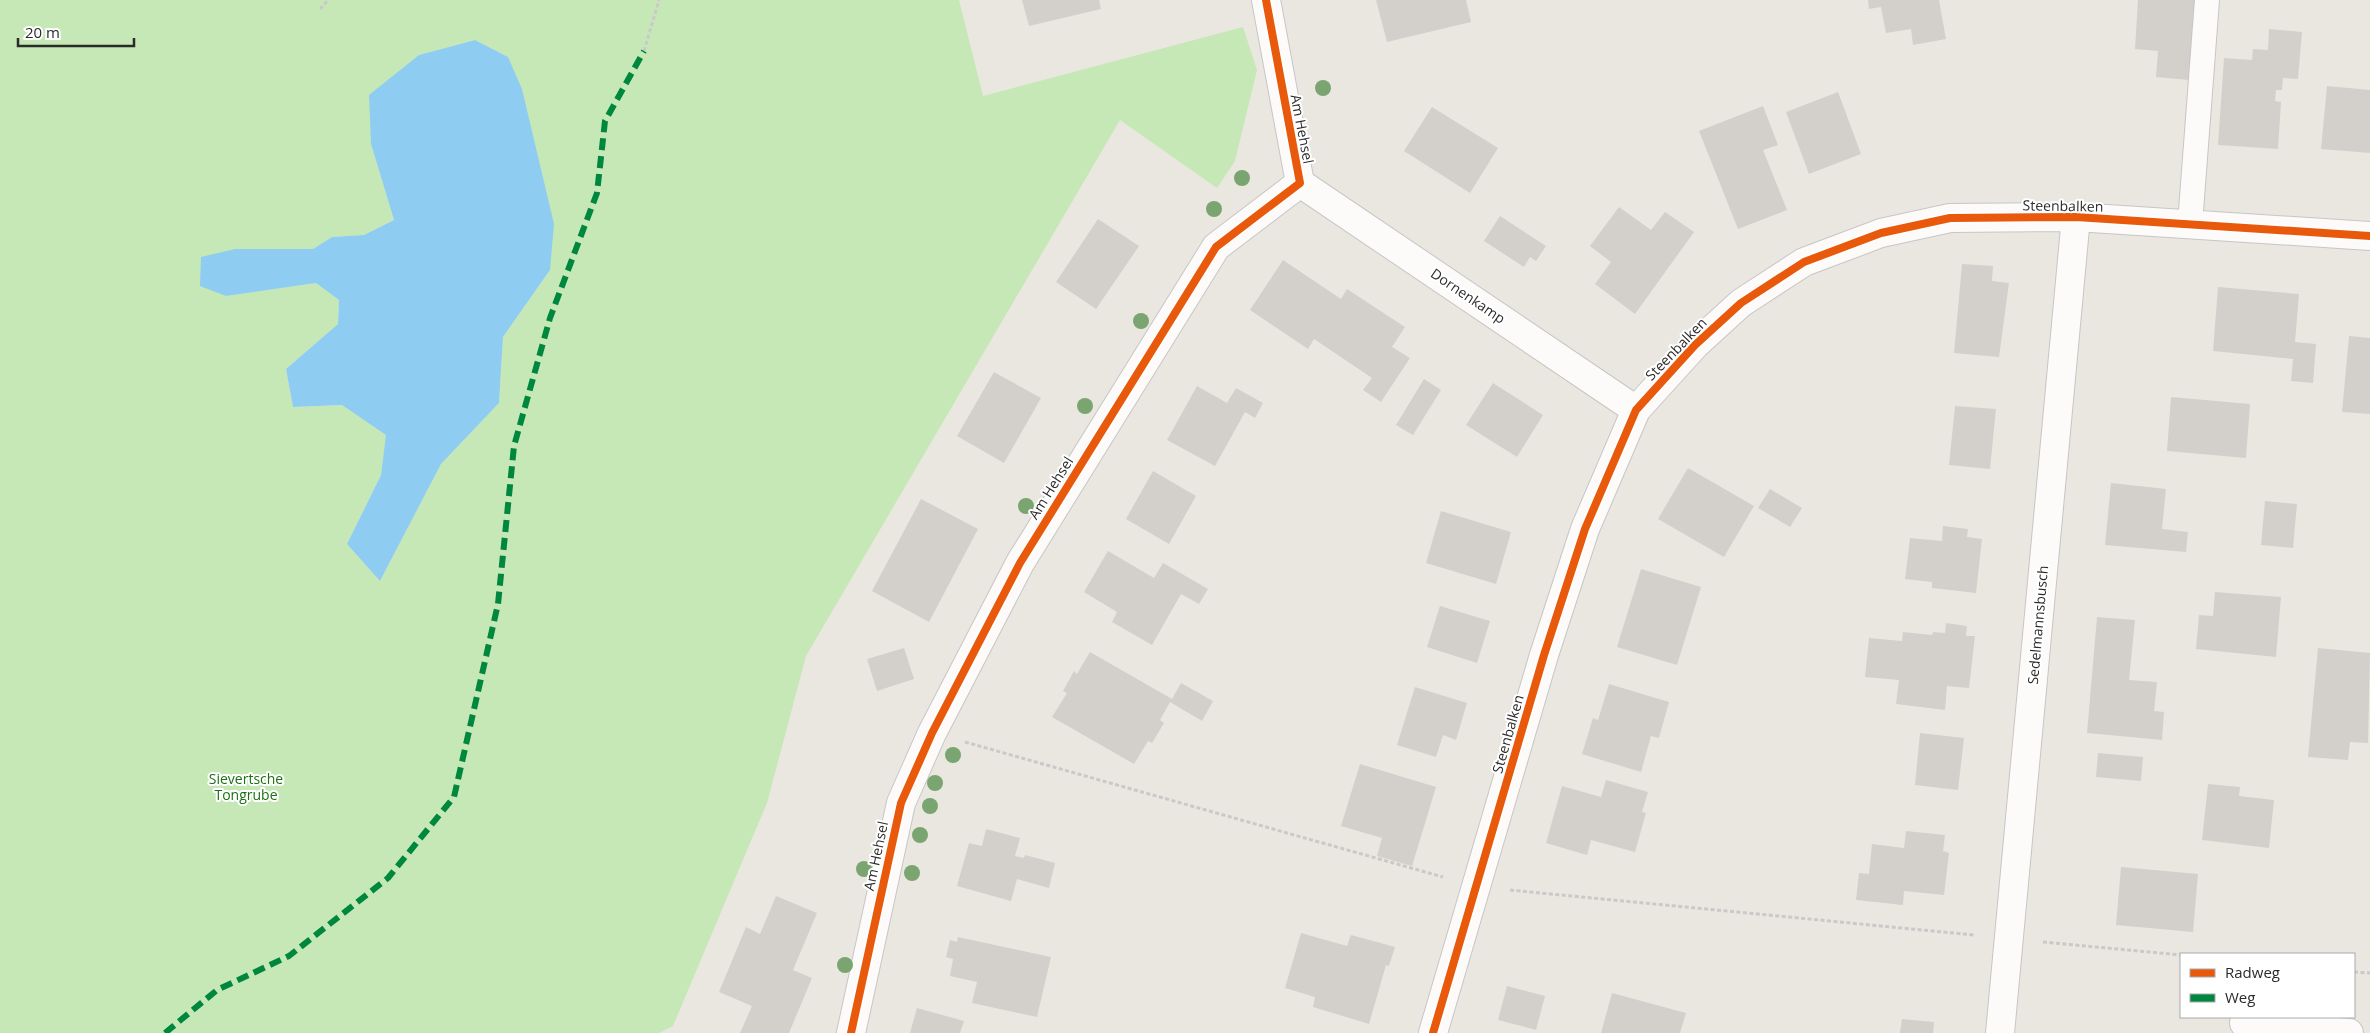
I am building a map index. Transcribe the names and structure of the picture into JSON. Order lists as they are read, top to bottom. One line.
{"streets":{"street":["Am Hehsel","Steenbalken","Dornenkamp","Sedelmannsbusch"]},"crossings":[["Am Hehsel","Dornenkamp"],["Steenbalken","Dornenkamp"],["Steenbalken","Sedelmannsbusch"]],"parks":["Sievertsche Tongrube"],"legend":["Radweg","Weg"],"scale_bar":"20 m"}
